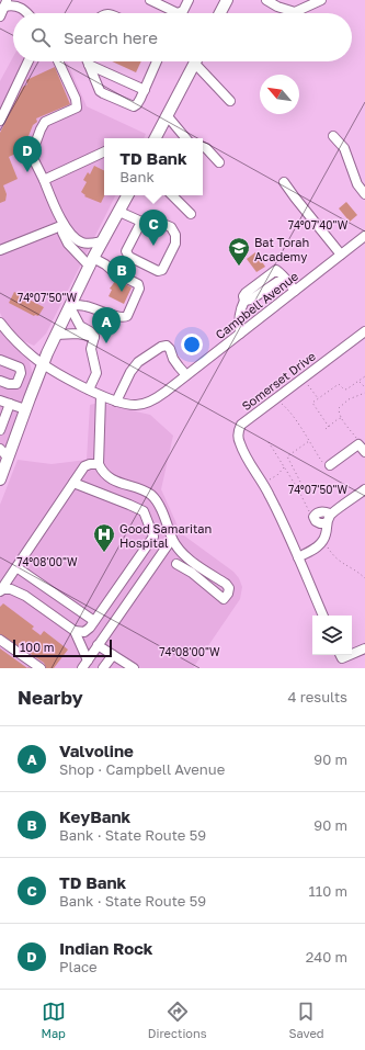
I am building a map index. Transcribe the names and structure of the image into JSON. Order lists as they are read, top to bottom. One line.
{"streets":{"street":["Campbell Avenue","Somerset Drive"]},"places":{"school or university":["Bat Torah Academy"],"hospital":["Good Samaritan Hospital"]},"scale_bar":"100 m","north":"top left","page":{"search":"Search here","pins":["D","C","B","A"],"popup":["TD Bank","Bank"],"scale":"100 m","heading":["Nearby","4 results"],"list":[{"mark":"A","name":"Valvoline","note":"Shop · Campbell Avenue","value":"90 m"},{"mark":"B","name":"KeyBank","note":"Bank · State Route 59","value":"90 m"},{"mark":"C","name":"TD Bank","note":"Bank · State Route 59","value":"110 m"},{"mark":"D","name":"Indian Rock","note":"Place","value":"240 m"}],"nav":["Map","Directions","Saved"]},"coordinates":["74°07'40\"W","74°07'50\"W","74°08'00\"W"]}
